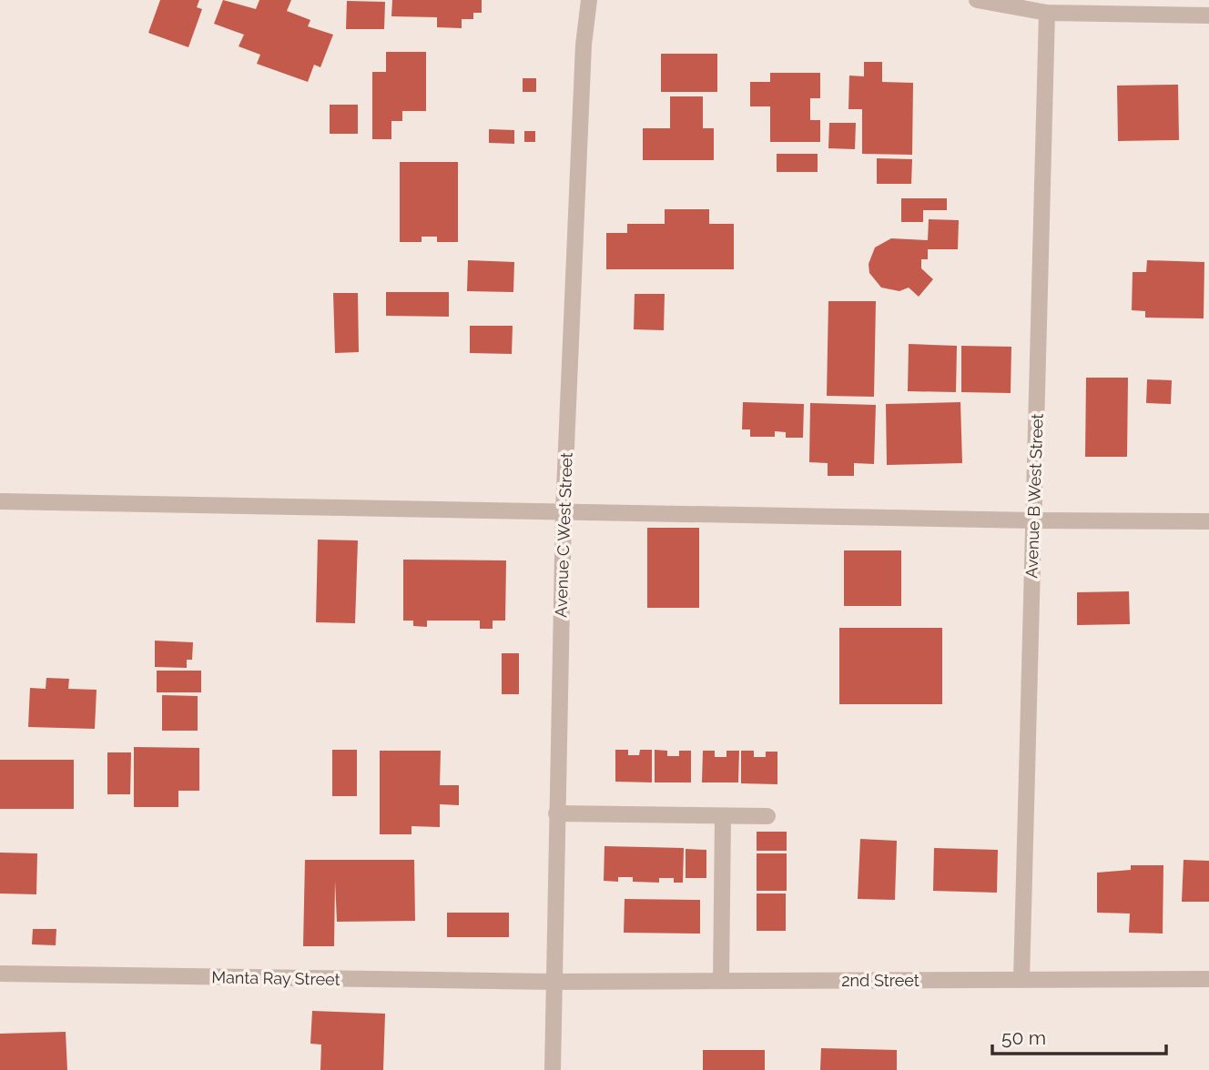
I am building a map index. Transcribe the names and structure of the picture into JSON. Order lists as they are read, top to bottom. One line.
{"streets":{"street":["Avenue B West Street","Avenue C West Street","Manta Ray Street","2nd Street"]},"crossings":[["Avenue B West Street","2nd Street"],["Avenue C West Street","Manta Ray Street"],["Avenue C West Street","2nd Street"],["Manta Ray Street","2nd Street"]],"scale_bar":"50 m"}
